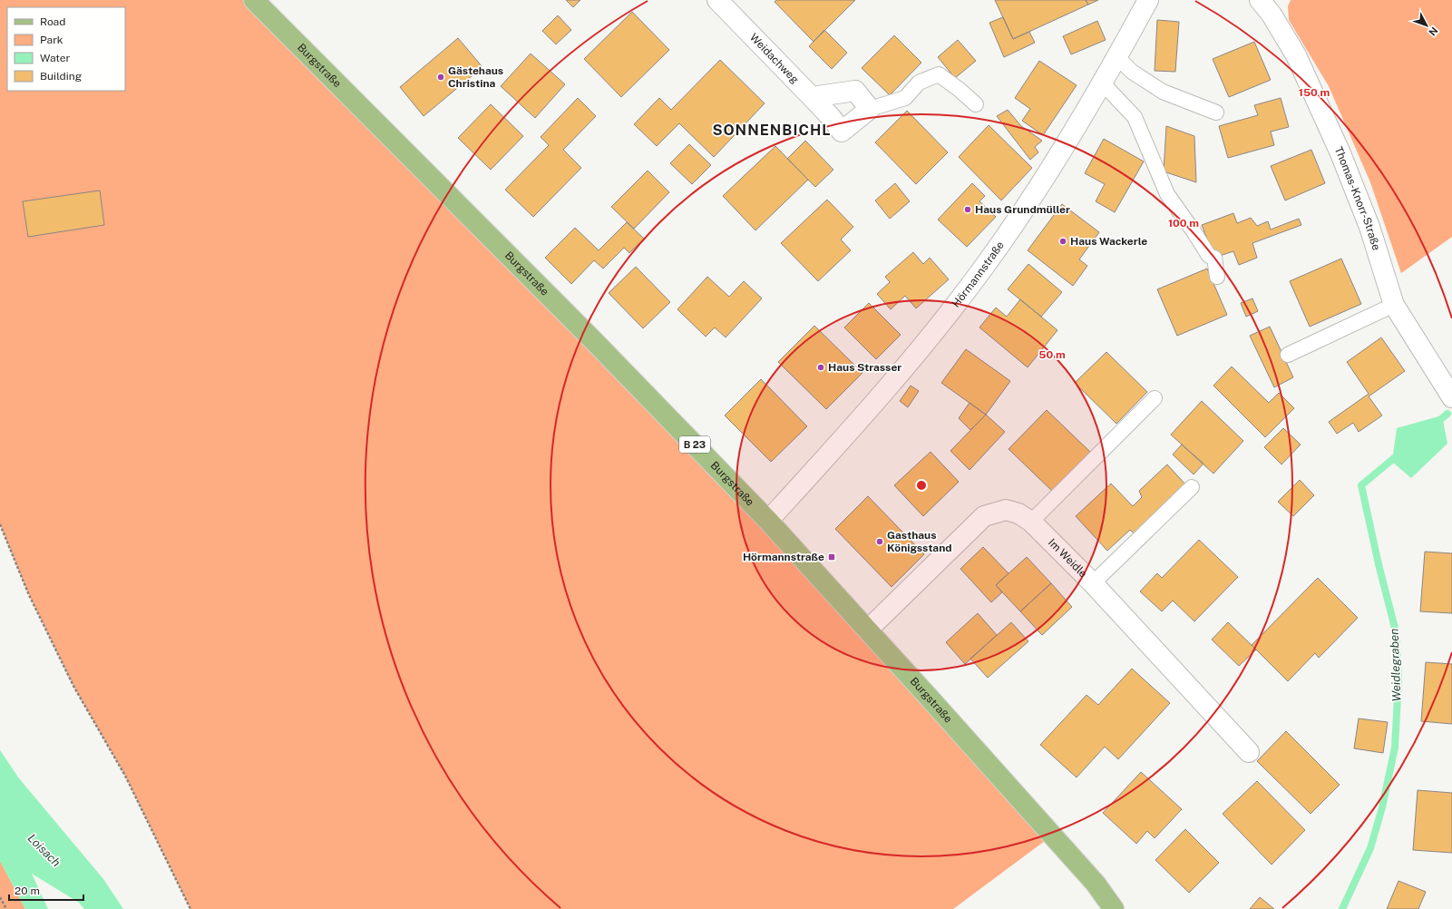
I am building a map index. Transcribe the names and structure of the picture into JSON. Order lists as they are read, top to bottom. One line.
{"streets":{"main road":["Burgstraße","B 23"],"street":["Weidachweg","Thomas-Knorr-Straße","Hörmannstraße","Im Weidle"]},"crossings":[["Burgstraße","Hörmannstraße"],["Burgstraße","Im Weidle"]],"districts":["SONNENBICHL"],"water":["Weidlegraben","Loisach"],"places":{"other":["Gästehaus Christina","Haus Grundmüller","Haus Wackerle","Haus Strasser","Gasthaus Königsstand"],"transit":["Hörmannstraße"]},"legend":["Road","Park","Water","Building"],"scale_bar":"20 m","north":"bottom right","rings":["150 m","100 m","50 m"]}
